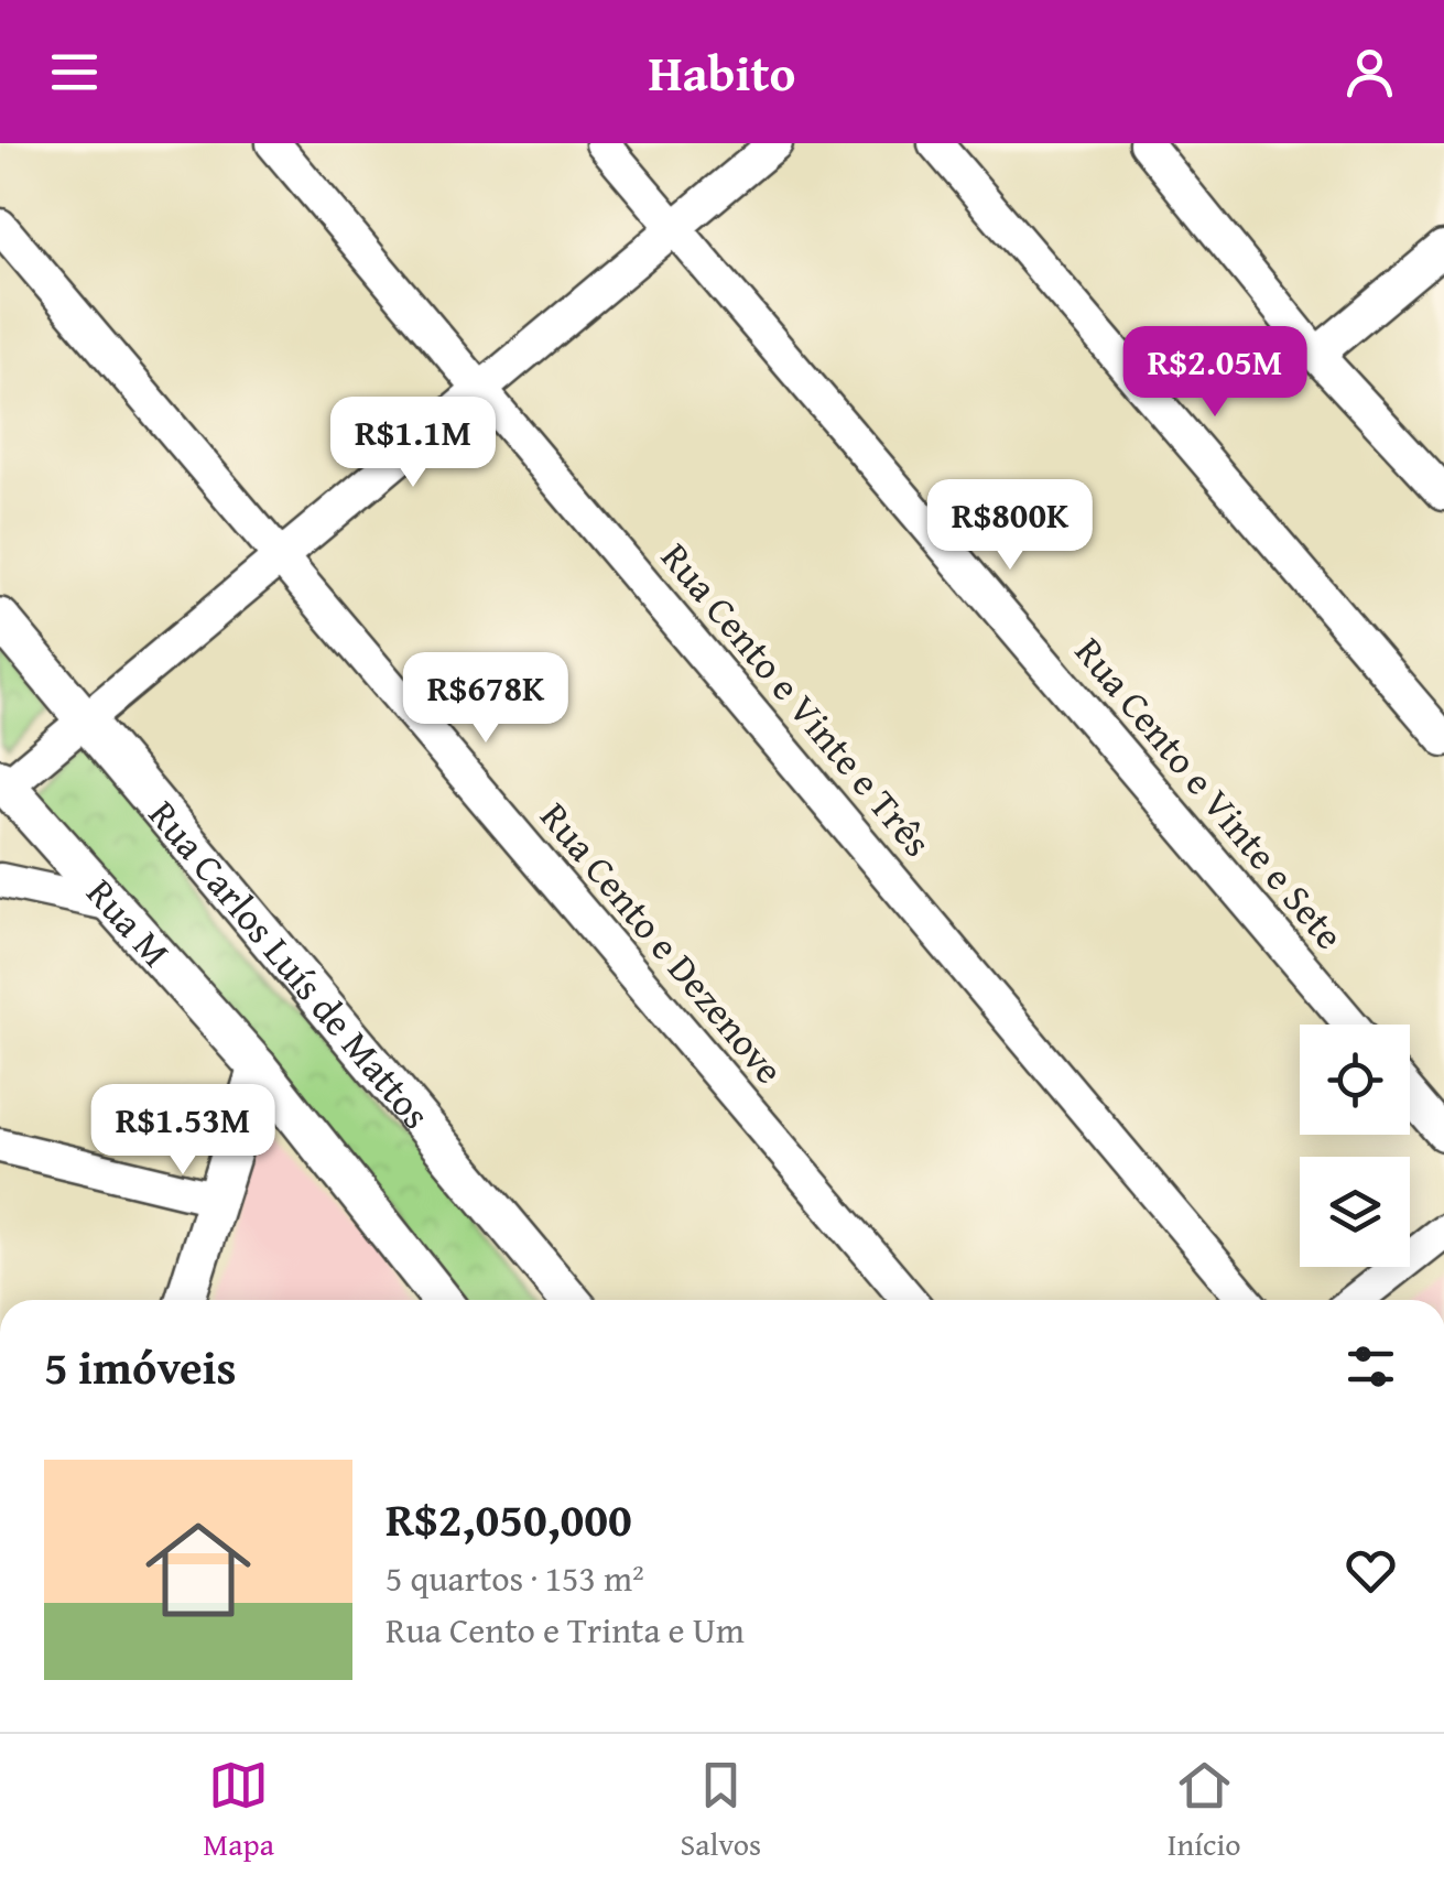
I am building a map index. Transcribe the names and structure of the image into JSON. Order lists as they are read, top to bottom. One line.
{"streets":{"street":["Rua Cento e Vinte e Três","Rua Cento e Vinte e Sete","Rua M","Rua Cento e Dezenove","Rua Carlos Luís de Mattos"]},"page":{"header":"Habito","price":["R$2.05M","R$1.1M","R$800K","R$678K","R$1.53M"],"heading":"5 imóveis","list":[{"name":"R$2,050,000","note":"5 quartos · 153 m² · Rua Cento e Trinta e Um"}],"tabs":["Mapa","Salvos","Início"]}}
